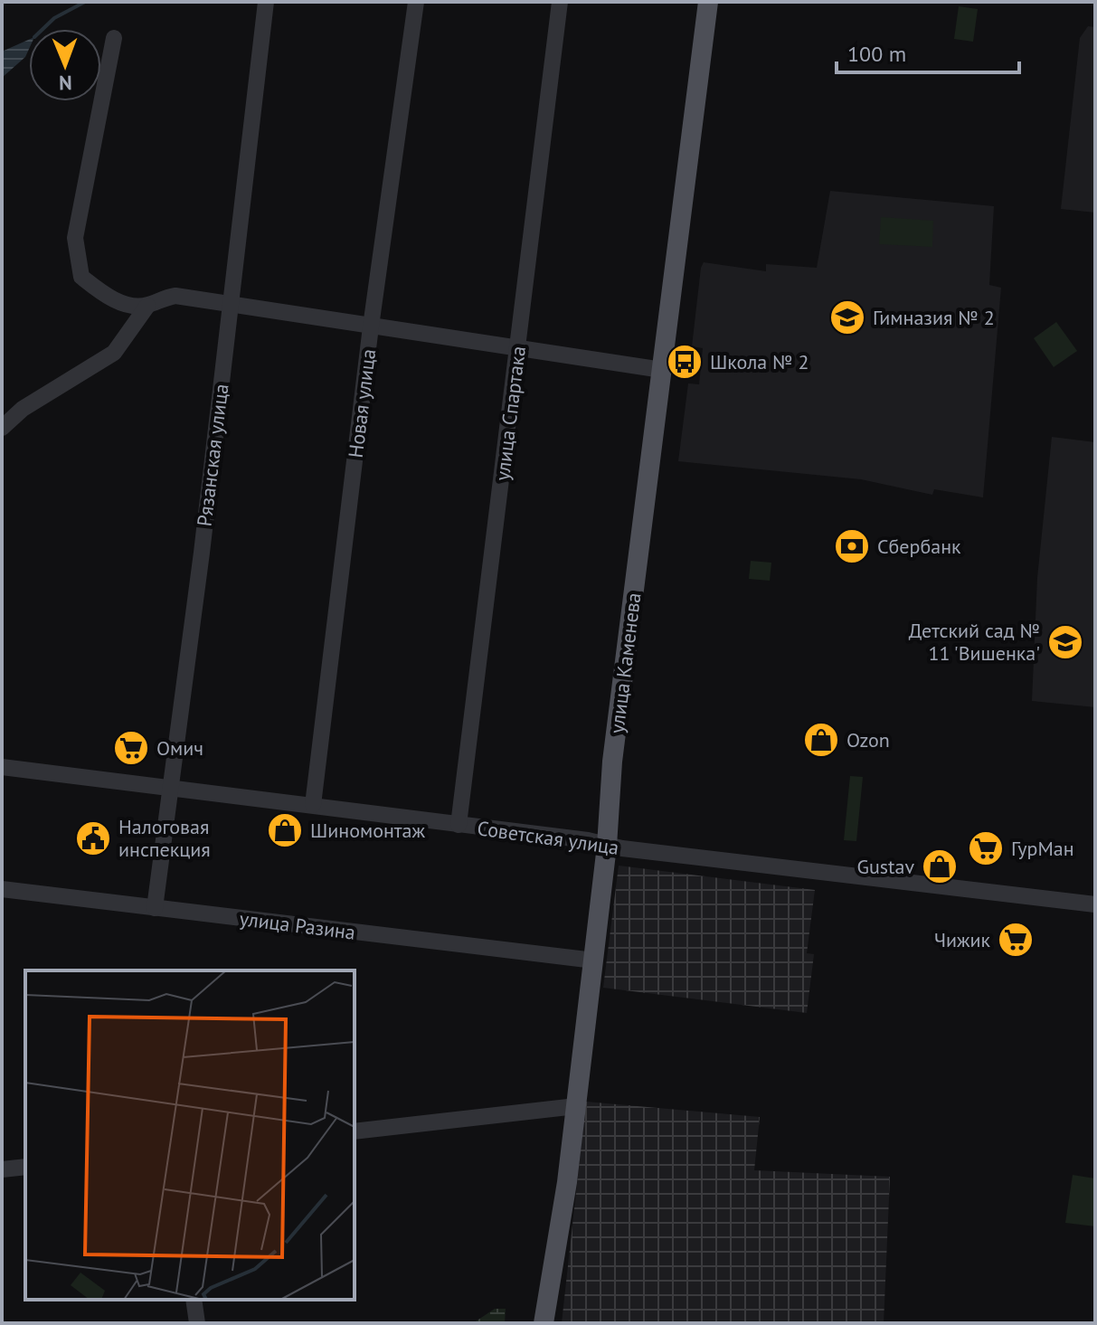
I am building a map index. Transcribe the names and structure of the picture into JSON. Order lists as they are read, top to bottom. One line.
{"streets":{"main road":["улица Каменева"],"street":["Новая улица","улица Спартака","Рязанская улица","Советская улица","улица Разина"]},"crossings":[["Новая улица","Советская улица"],["улица Спартака","Советская улица"],["Рязанская улица","Советская улица"],["Рязанская улица","улица Разина"],["улица Каменева","Советская улица"],["улица Каменева","улица Разина"]],"places":{"school or university":["Гимназия № 2","Детский сад № 11 'Вишенка'"],"bus stop":["Школа № 2"],"bank":["Сбербанк"],"shop":["Ozon","Шиномонтаж","Gustav"],"supermarket":["Омич","ГурМан","Чижик"],"public building":["Налоговая инспекция"]},"scale_bar":"100 m","north":"bottom"}
